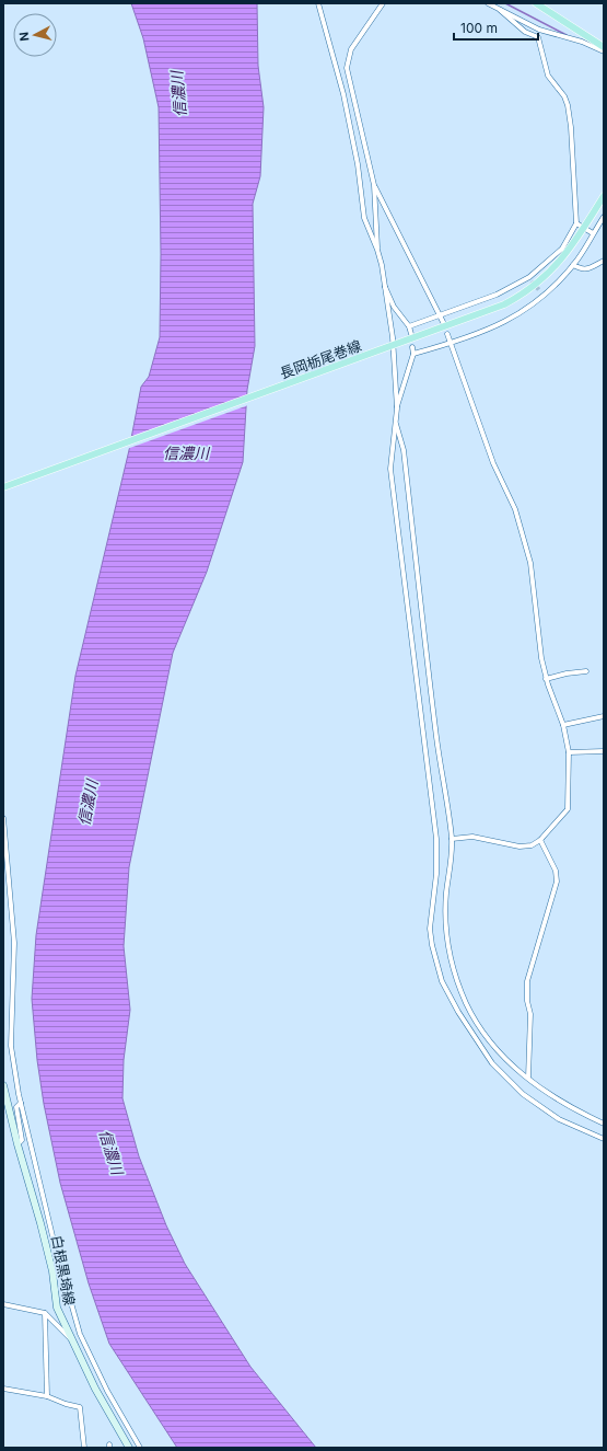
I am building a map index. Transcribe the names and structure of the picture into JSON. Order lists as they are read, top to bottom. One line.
{"streets":{"main road":["長岡栃尾巻線","白根黒埼線"]},"water":["信濃川"],"scale_bar":"100 m","north":"left"}
